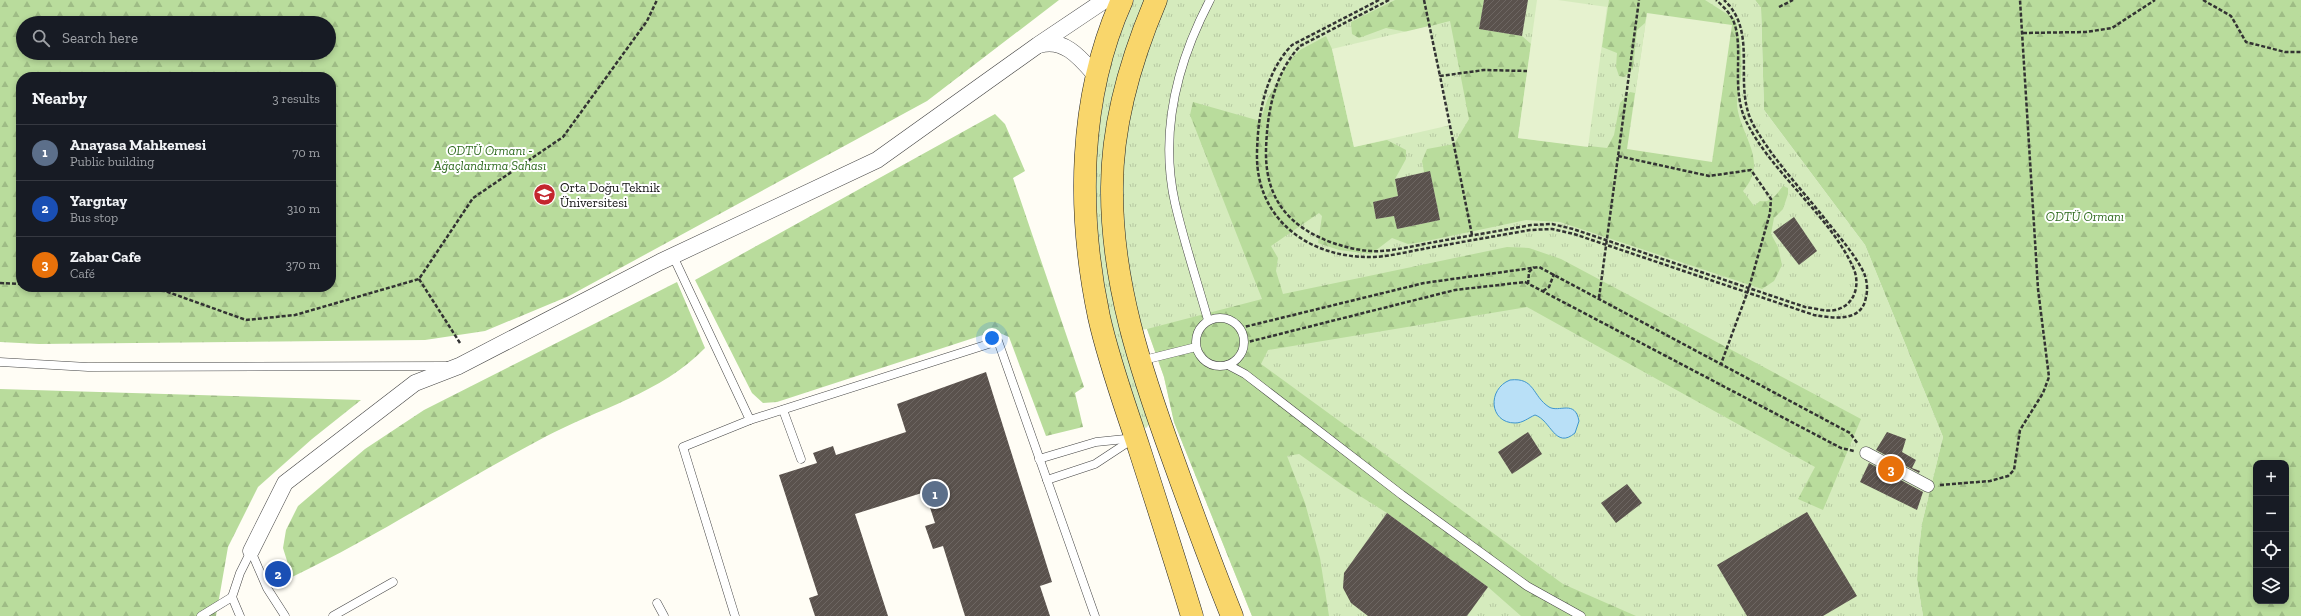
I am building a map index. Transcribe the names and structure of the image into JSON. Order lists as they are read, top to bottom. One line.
{"parks":["ODTÜ Ormanı - Ağaçlandırma Sahası","ODTÜ Ormanı"],"places":{"school or university":["Orta Doğu Teknik Üniversitesi"]},"page":{"search":"Search here","heading":["Nearby","3 results"],"list":[{"mark":"1","name":"Anayasa Mahkemesi","note":"Public building","value":"70 m"},{"mark":"2","name":"Yargıtay","note":"Bus stop","value":"310 m"},{"mark":"3","name":"Zabar Cafe","note":"Café","value":"370 m"}],"pins":["3","1","2"],"map_buttons":["+","−"]}}
